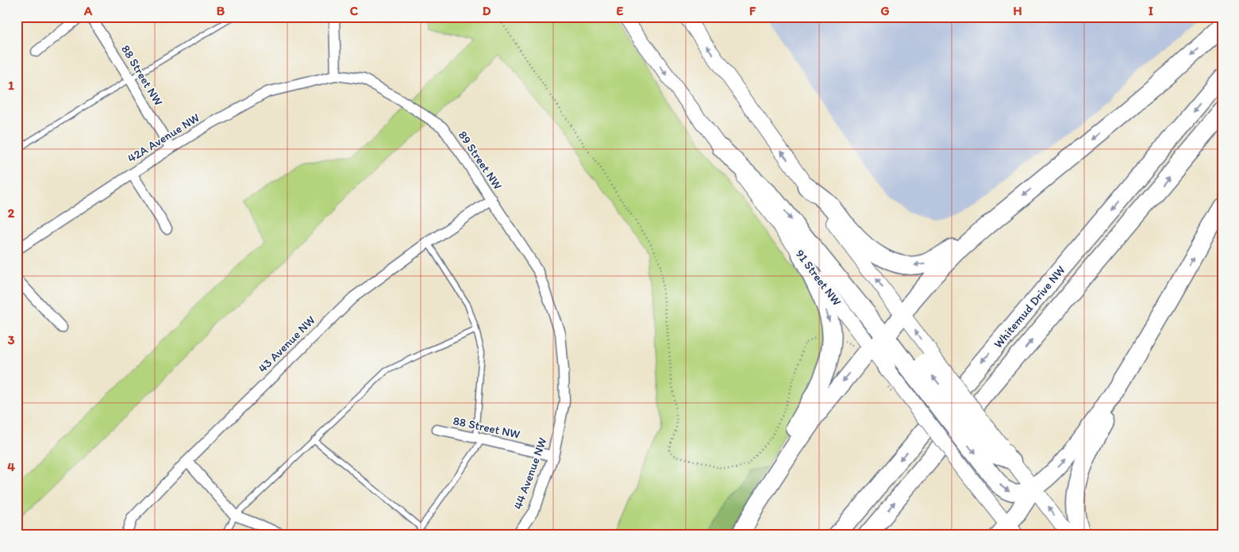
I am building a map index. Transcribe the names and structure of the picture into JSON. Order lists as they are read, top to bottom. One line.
{"streets":{"highway":["Whitemud Drive NW"],"main road":["91 Street NW"],"street":["88 Street NW","42A Avenue NW","89 Street NW","43 Avenue NW","44 Avenue NW"]},"crossings":[["88 Street NW","42A Avenue NW"],["88 Street NW","44 Avenue NW"],["42A Avenue NW","89 Street NW"],["89 Street NW","43 Avenue NW"],["89 Street NW","44 Avenue NW"]],"grid":{"columns":["A","B","C","D","E","F","G","H","I"],"rows":["1","2","3","4"]}}
